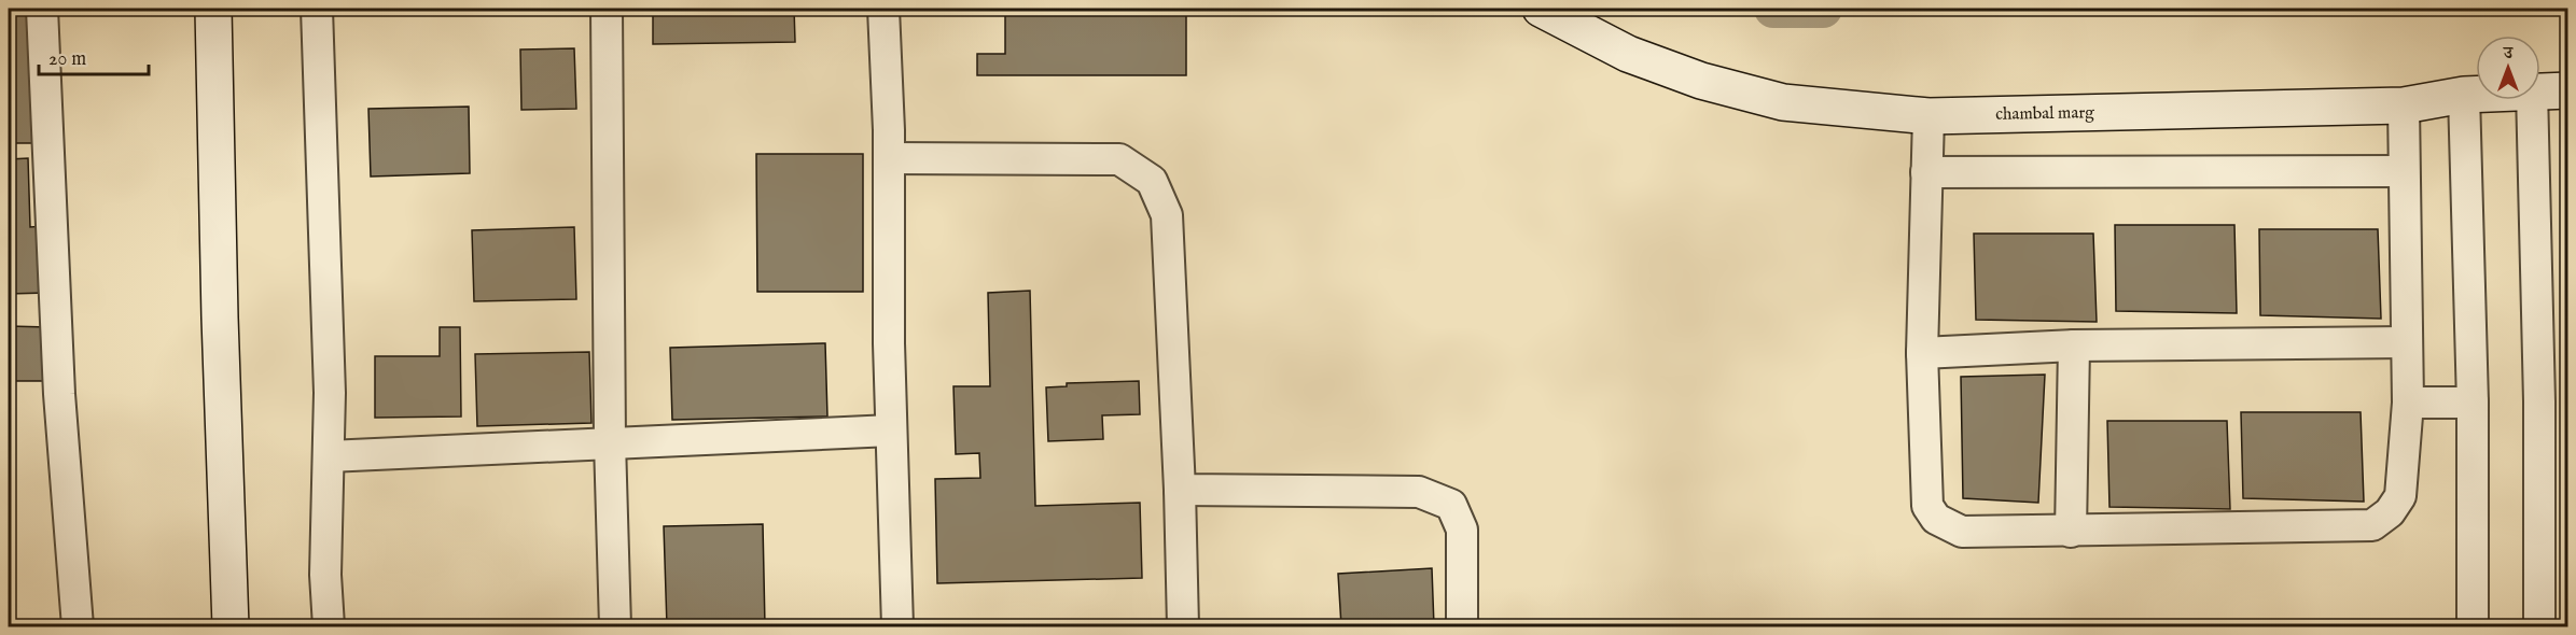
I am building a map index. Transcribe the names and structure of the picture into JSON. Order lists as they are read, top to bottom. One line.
{"streets":{"street":["chambal marg"]},"scale_bar":"20 m","north":"top"}
